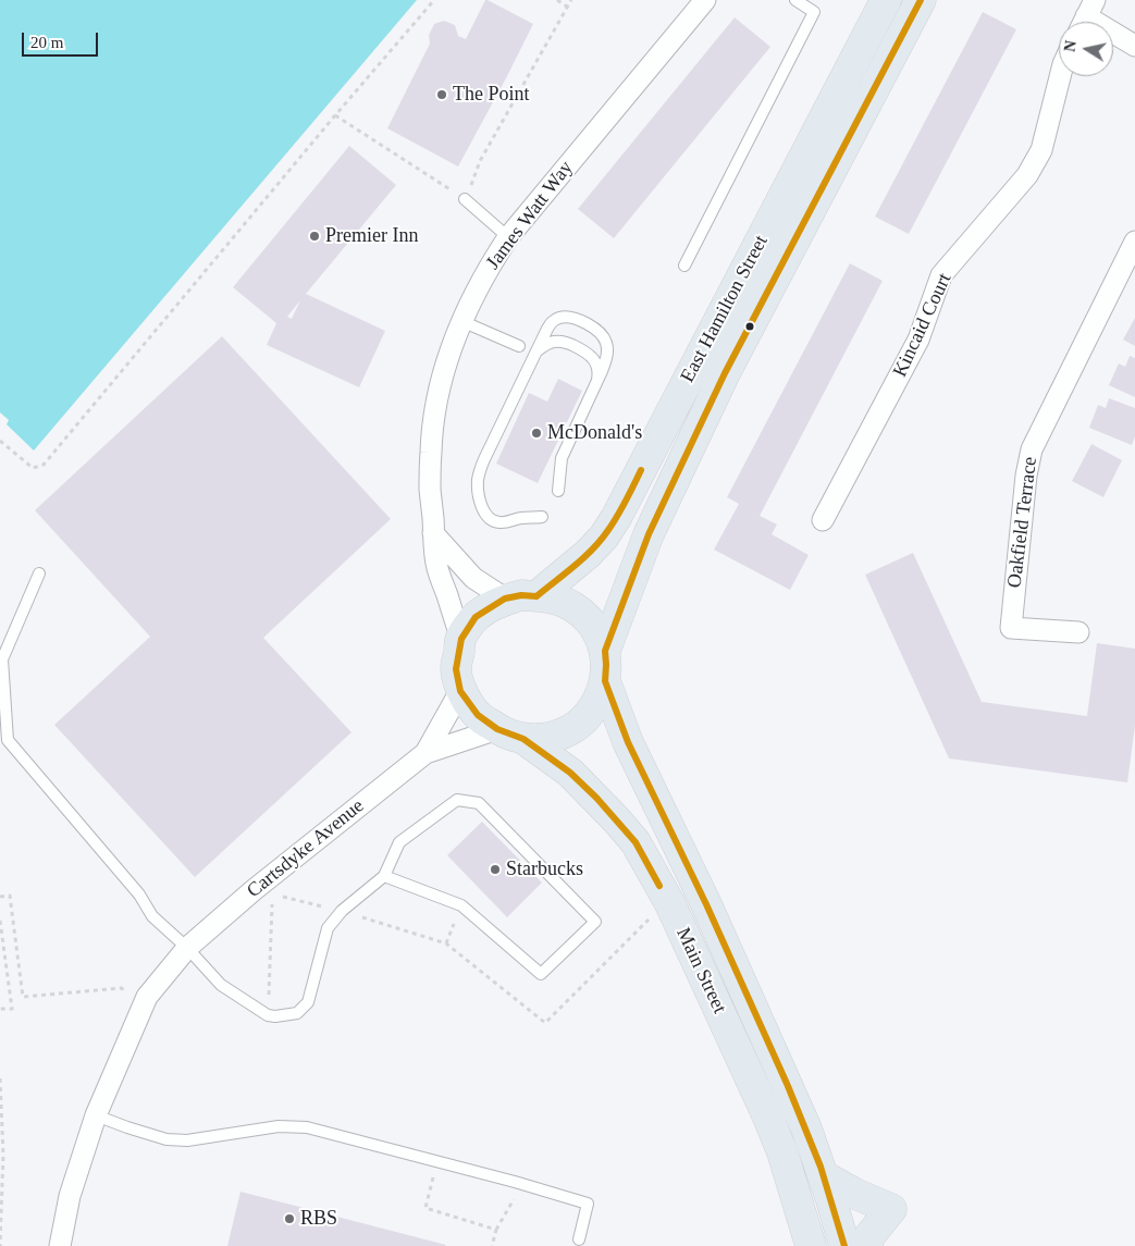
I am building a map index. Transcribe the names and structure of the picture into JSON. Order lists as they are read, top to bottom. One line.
{"streets":{"highway":["East Hamilton Street","Main Street"],"street":["James Watt Way","Kincaid Court","Oakfield Terrace","Cartsdyke Avenue"]},"crossings":[["James Watt Way","East Hamilton Street"],["James Watt Way","Cartsdyke Avenue"],["James Watt Way","Main Street"],["East Hamilton Street","Cartsdyke Avenue"],["East Hamilton Street","Main Street"],["Cartsdyke Avenue","Main Street"]],"places":["The Point","Premier Inn","McDonald's","Starbucks","RBS"],"scale_bar":"20 m","north":"left"}
